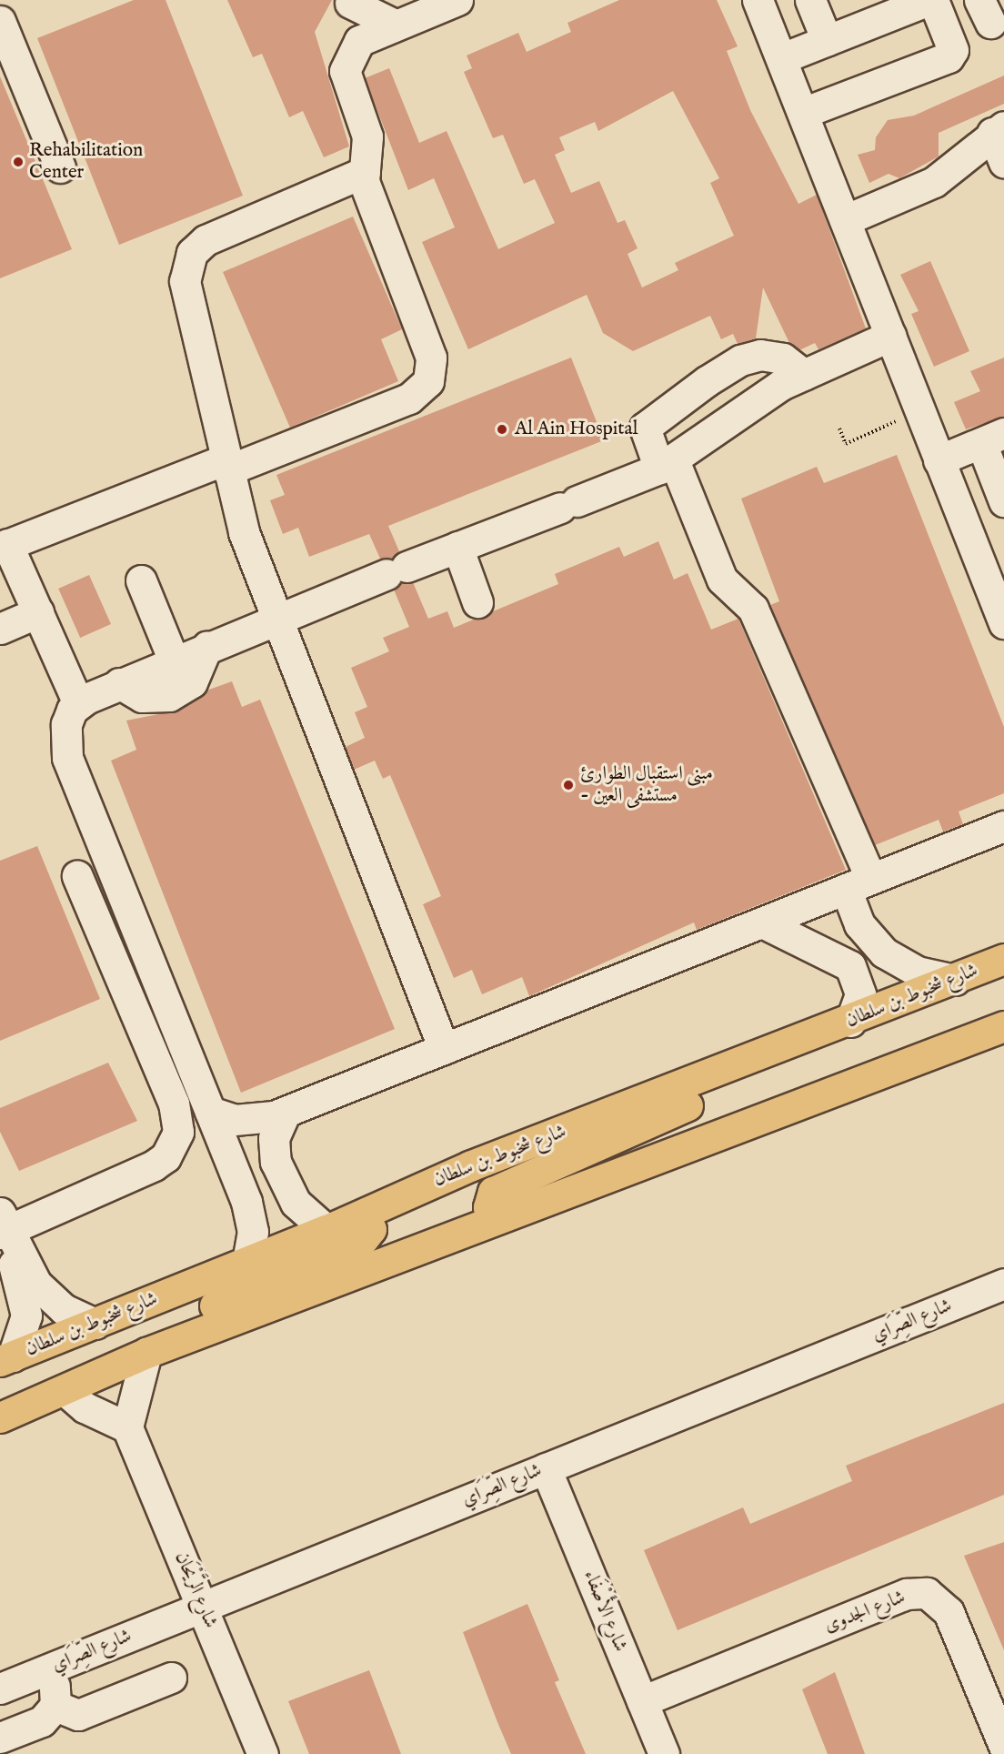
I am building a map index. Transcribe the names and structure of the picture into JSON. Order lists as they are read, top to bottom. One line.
{"streets":{"main road":["شارع شخبوط بن سلطان"],"street":["شارع الصِّرَاي","شارع الرَّيْحَان","شارع الأَصْفَاء","شارع الجدوى"]},"crossings":[["شارع الصِّرَاي","شارع الرَّيْحَان"],["شارع الصِّرَاي","شارع الأَصْفَاء"],["شارع الأَصْفَاء","شارع الجدوى"]],"places":["Rehabilitation Center","Al Ain Hospital","مبنى استقبال الطوارئ - مستشفى العين"]}
